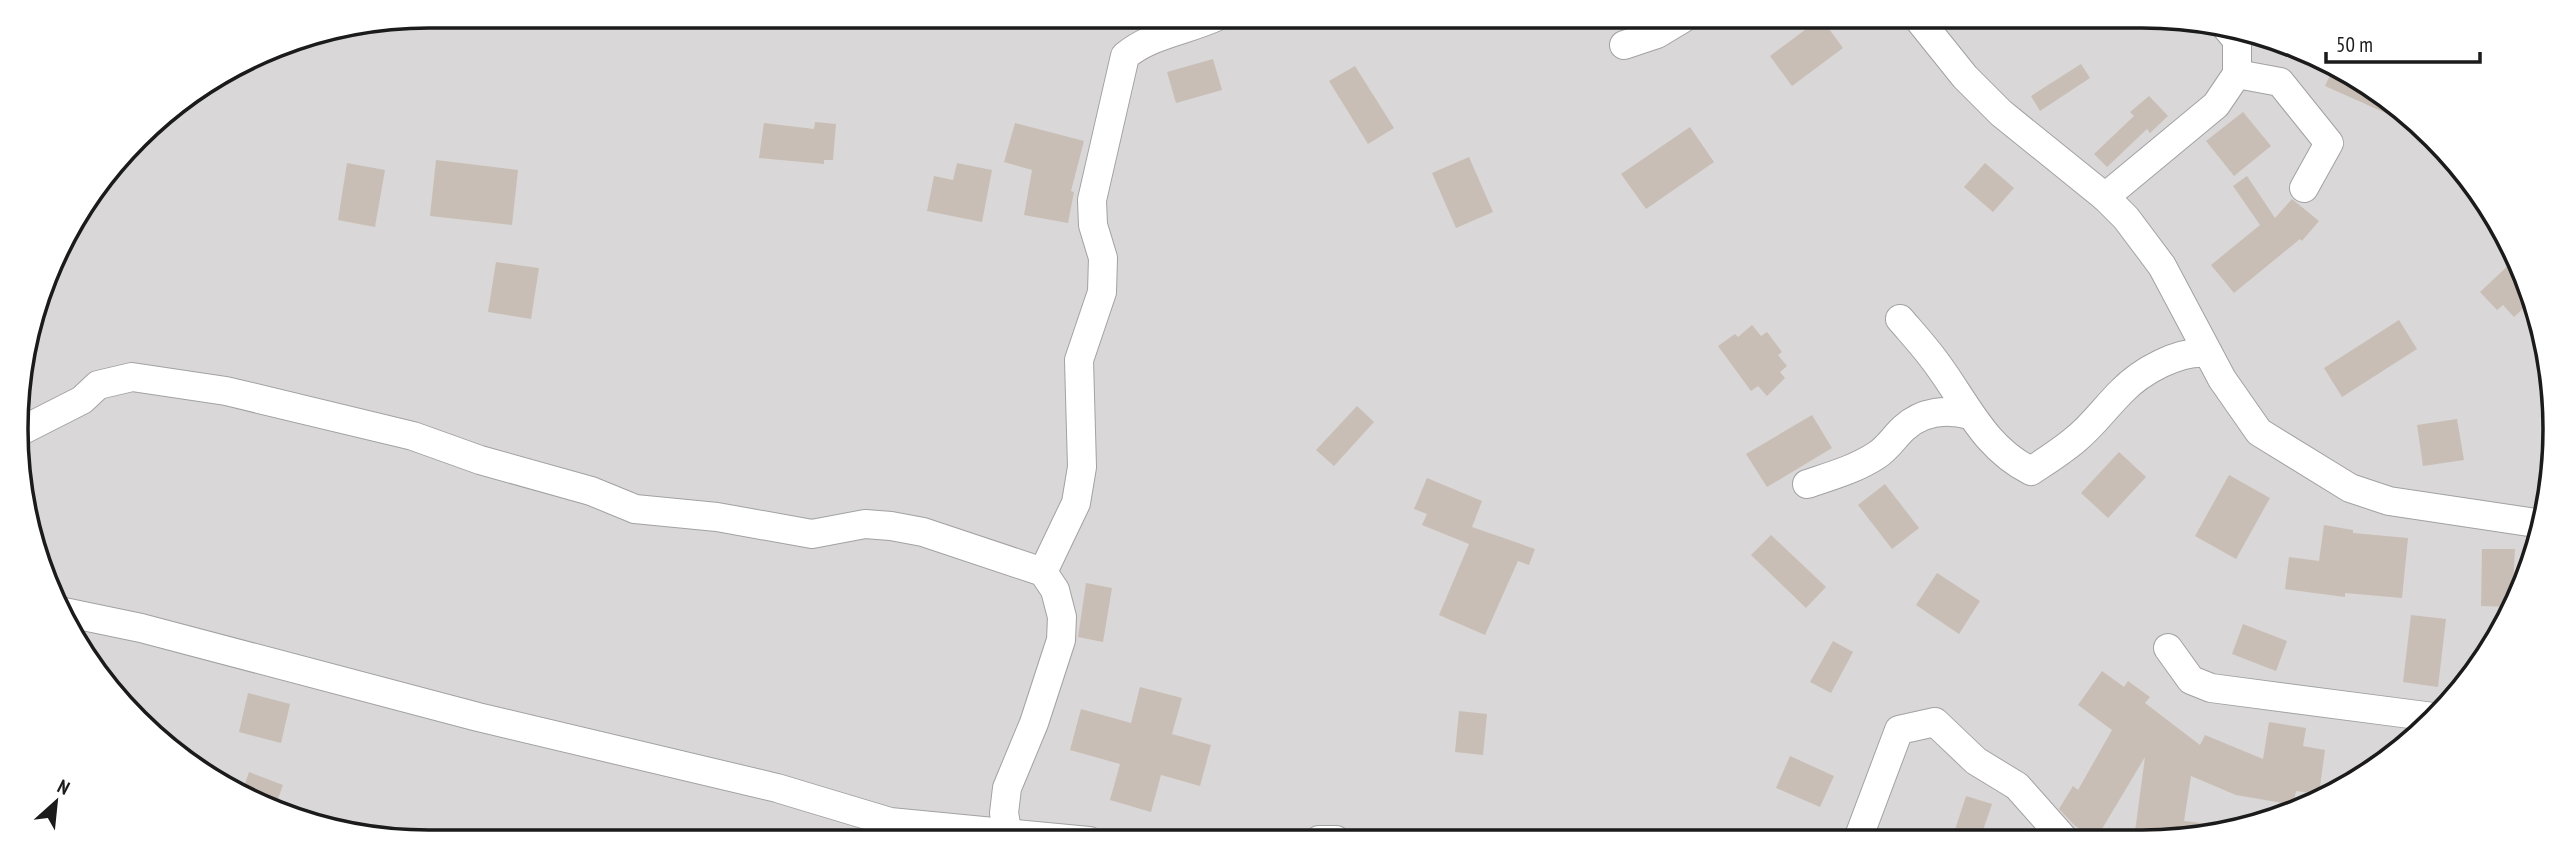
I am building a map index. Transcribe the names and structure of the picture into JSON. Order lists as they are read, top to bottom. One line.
{"scale_bar":"50 m","north":"top right"}
